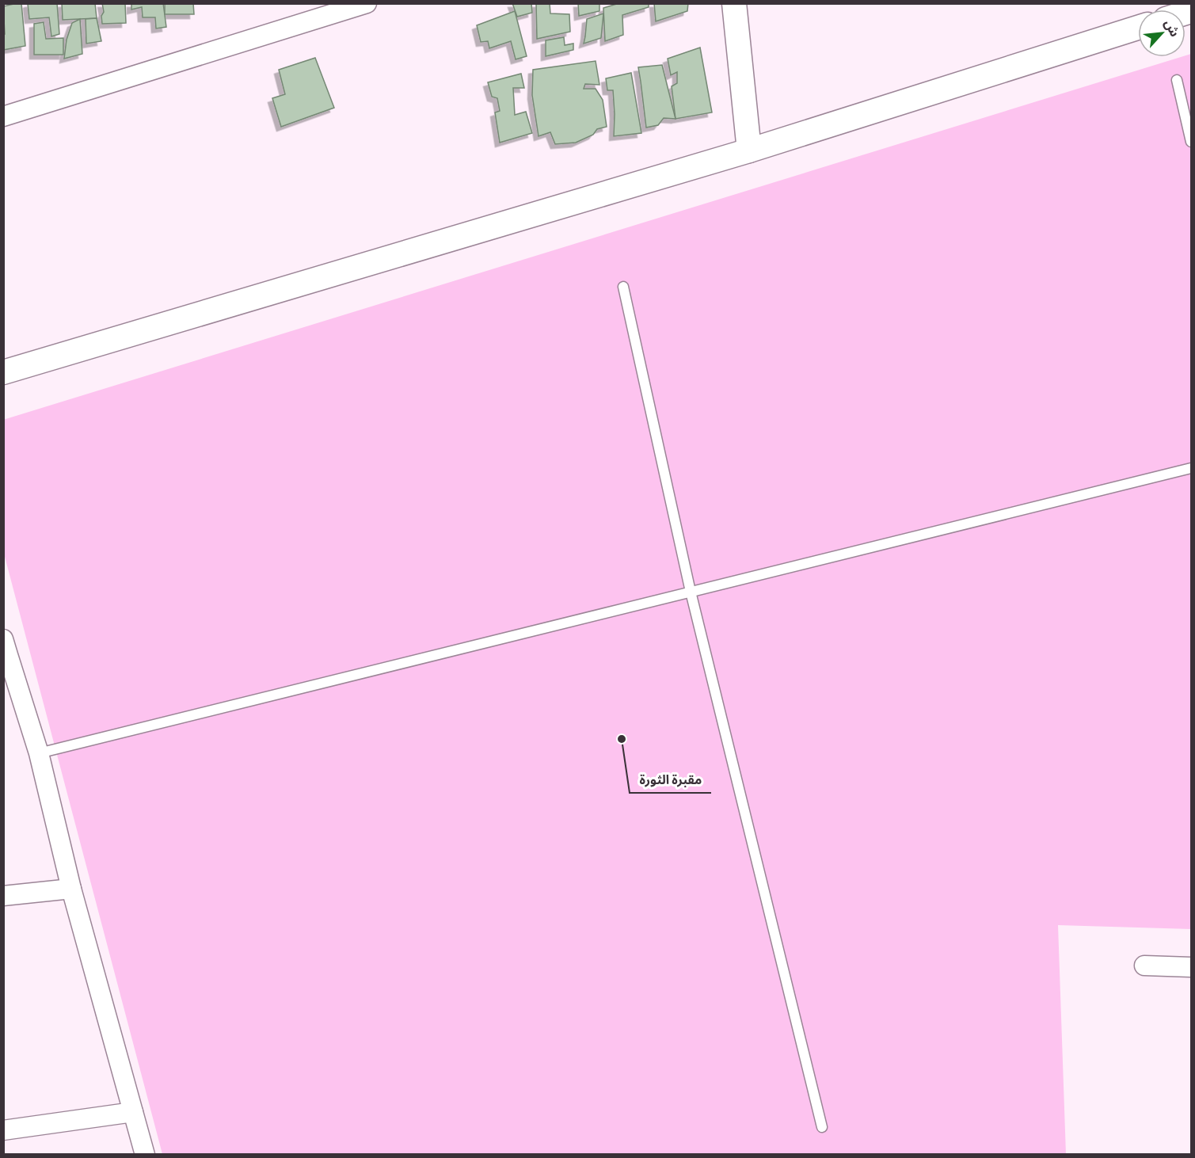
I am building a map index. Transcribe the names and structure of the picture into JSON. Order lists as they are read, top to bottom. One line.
{"places":["مقبرة الثورة"],"north":"top right"}
